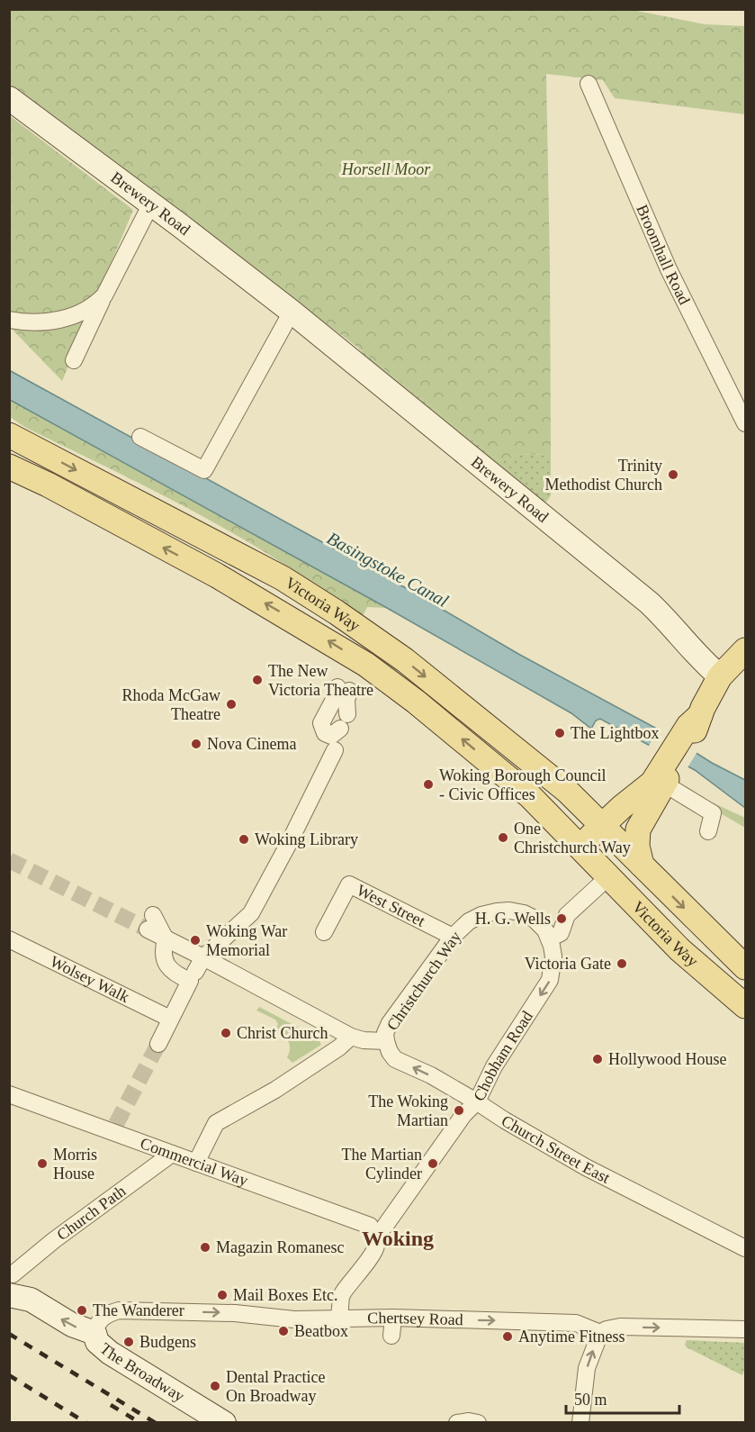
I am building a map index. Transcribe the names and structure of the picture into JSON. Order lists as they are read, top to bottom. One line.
{"streets":{"main road":["Victoria Way"],"street":["Brewery Road","Broomhall Road","West Street","Wolsey Walk","Christchurch Way","Chobham Road","Church Street East","Commercial Way","Church Path","Chertsey Road","The Broadway"]},"crossings":[["West Street","Christchurch Way"],["Christchurch Way","Chobham Road"],["Christchurch Way","Church Street East"],["Chobham Road","Church Street East"],["Chobham Road","Commercial Way"],["Chobham Road","Chertsey Road"],["Commercial Way","Church Path"],["Chertsey Road","The Broadway"]],"one_way":["Chobham Road","Chertsey Road"],"districts":["Woking"],"water":["Basingstoke Canal"],"parks":["Horsell Moor"],"places":["Trinity Methodist Church","The New Victoria Theatre","Rhoda McGaw Theatre","The Lightbox","Nova Cinema","Woking Borough Council - Civic Offices","One Christchurch Way","Woking Library","H. G. Wells","Woking War Memorial","Victoria Gate","Christ Church","Hollywood House","The Woking Martian","Morris House","The Martian Cylinder","Magazin Romanesc","Mail Boxes Etc.","The Wanderer","Beatbox","Anytime Fitness","Budgens","Dental Practice On Broadway"],"scale_bar":"50 m"}
